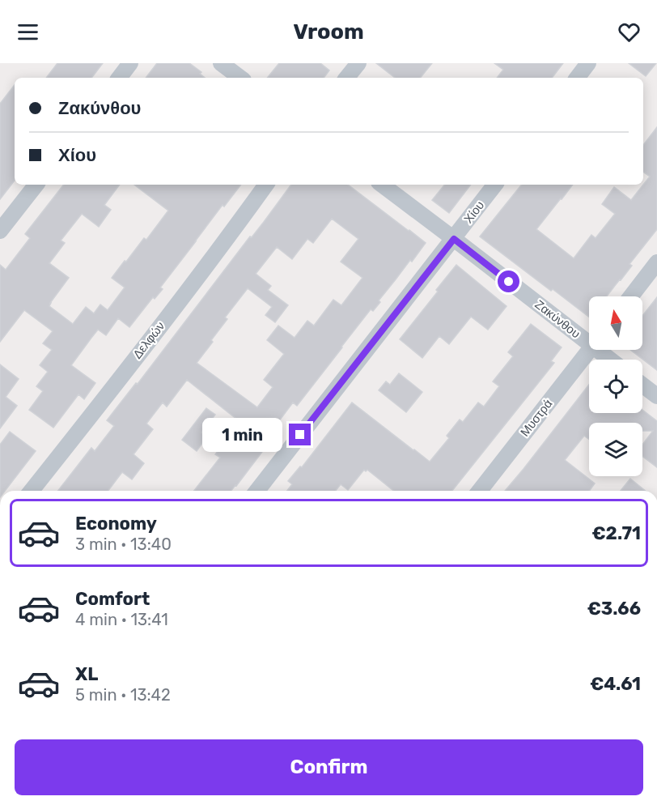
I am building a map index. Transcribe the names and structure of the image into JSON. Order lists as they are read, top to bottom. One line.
{"streets":{"street":["Χίου","Ζακύνθου","Δελφών","Μυστρά"]},"crossings":[["Χίου","Ζακύνθου"]],"north":"top","page":{"header":"Vroom","banner":["Ζακύνθου","Χίου"],"bubble":"1 min","list":[{"name":"Economy","note":"3 min · 13:40","value":"€2.71"},{"name":"Comfort","note":"4 min · 13:41","value":"€3.66"},{"name":"XL","note":"5 min · 13:42","value":"€4.61"}],"buttons":"Confirm"}}
